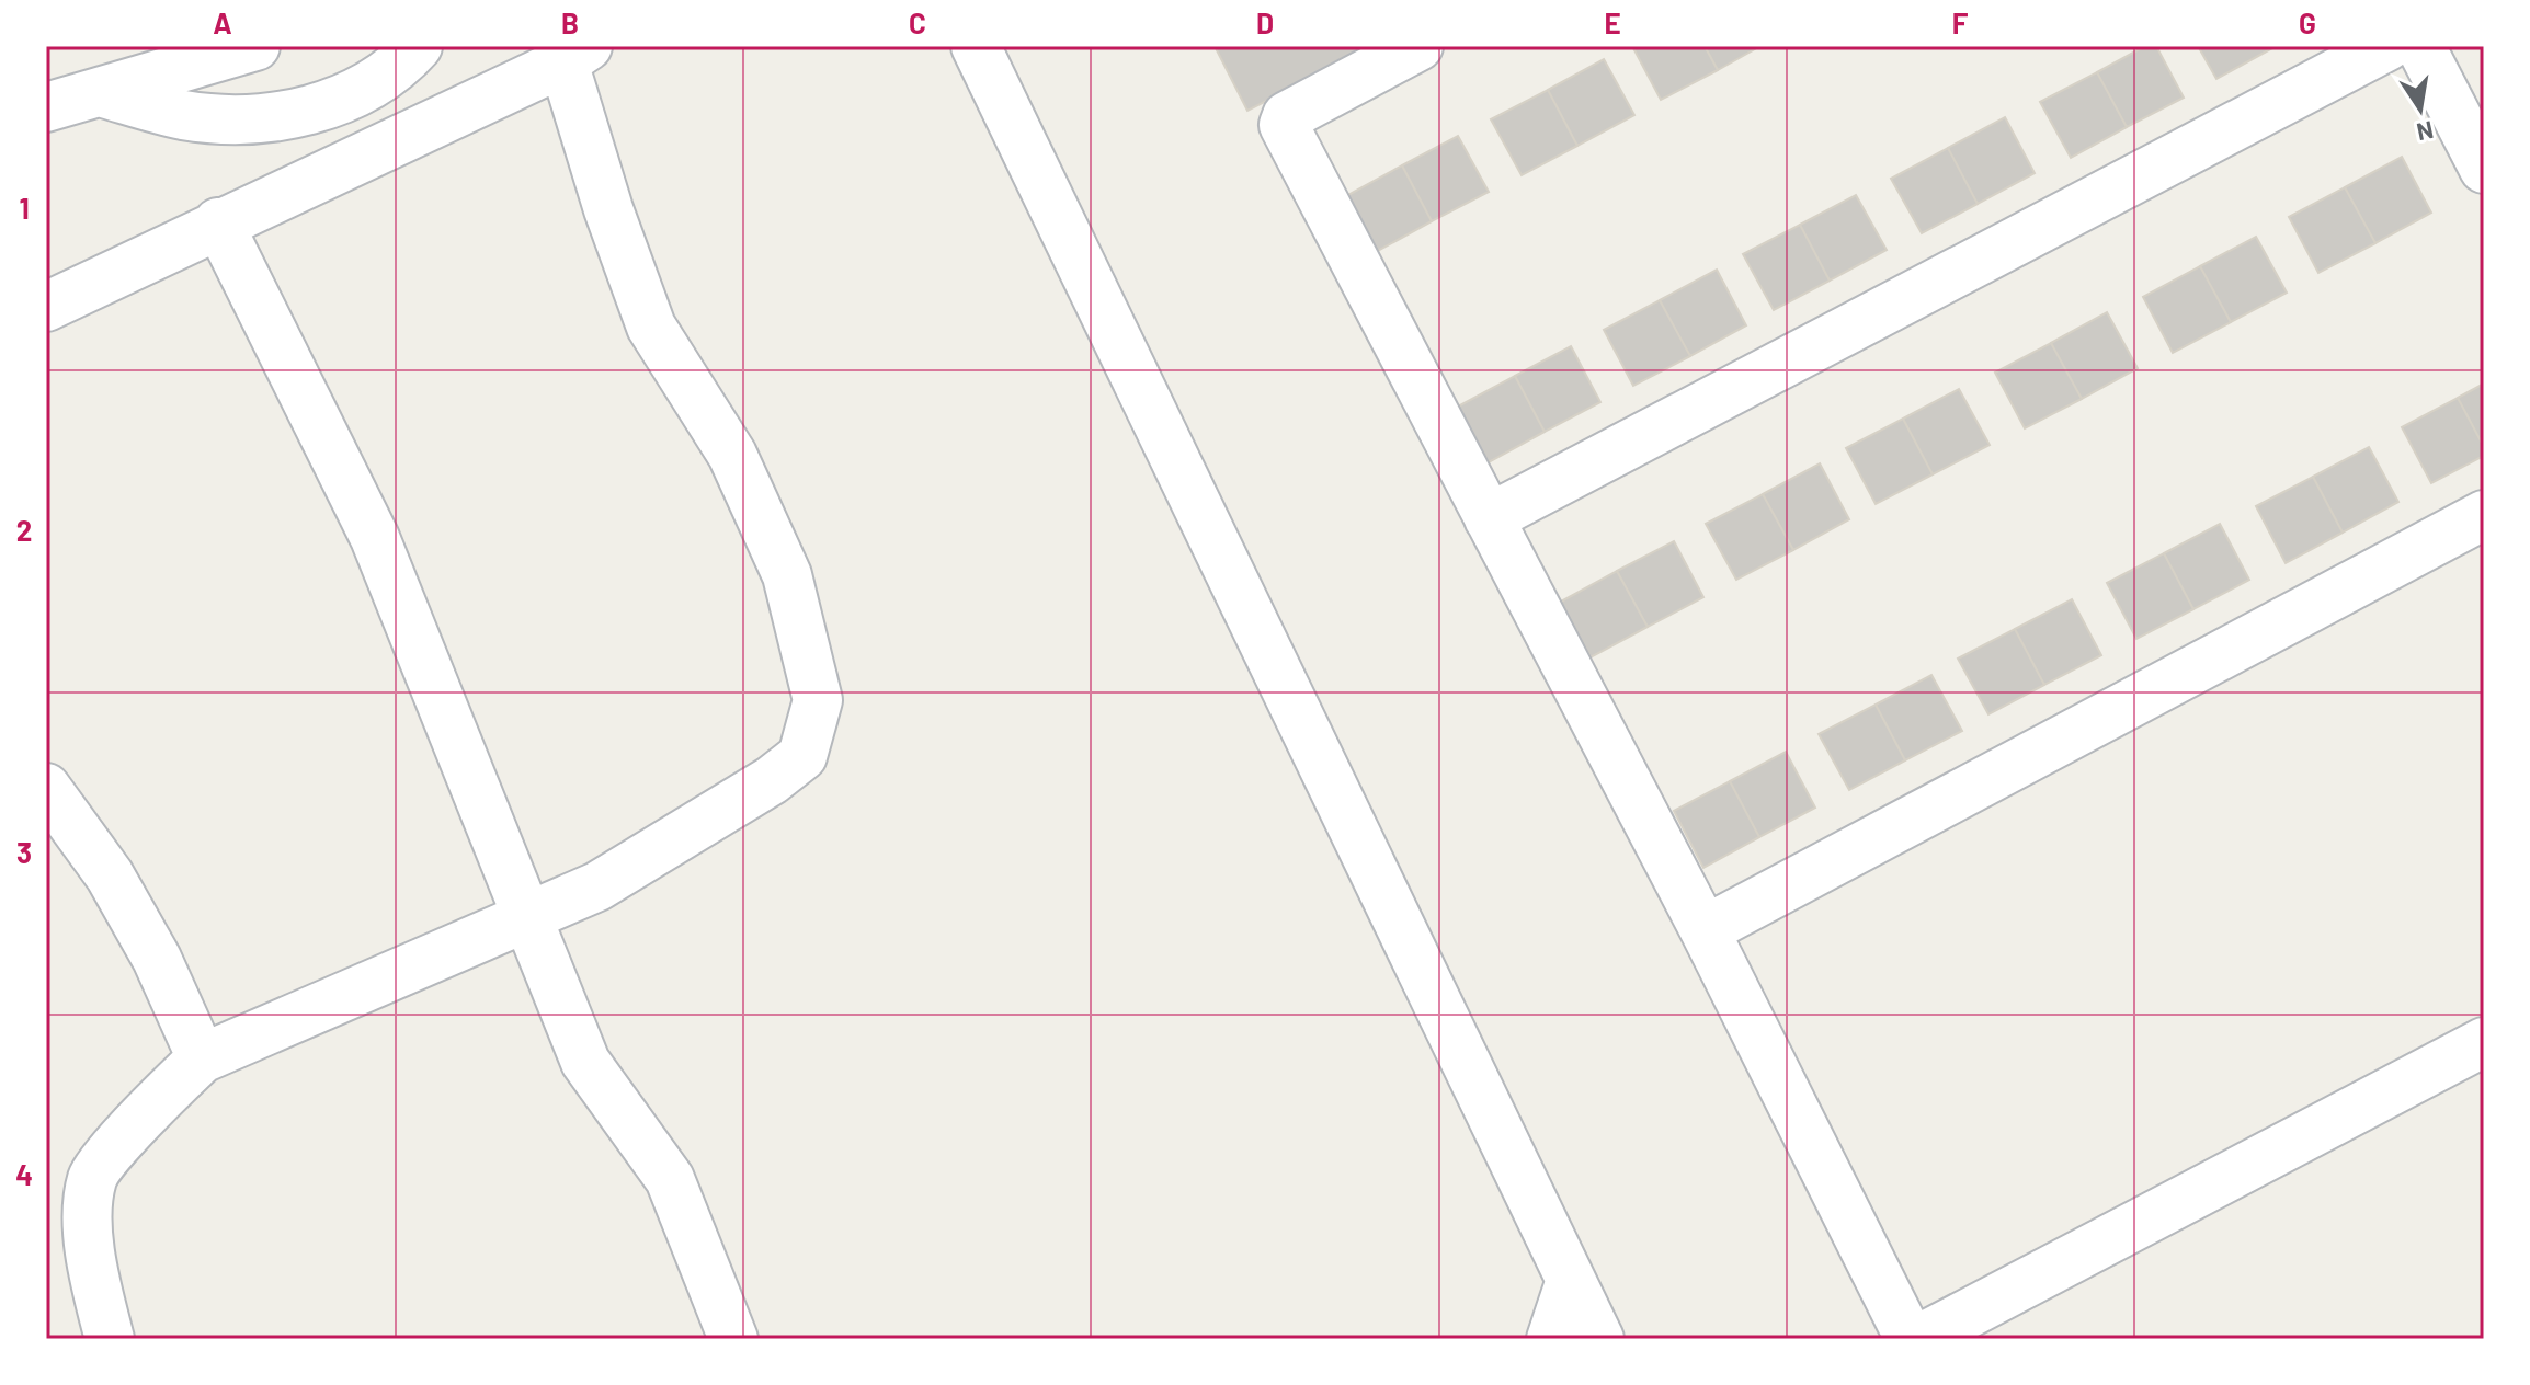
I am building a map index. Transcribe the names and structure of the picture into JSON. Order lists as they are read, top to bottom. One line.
{"north":"bottom","grid":{"columns":["A","B","C","D","E","F","G"],"rows":["1","2","3","4"]}}
